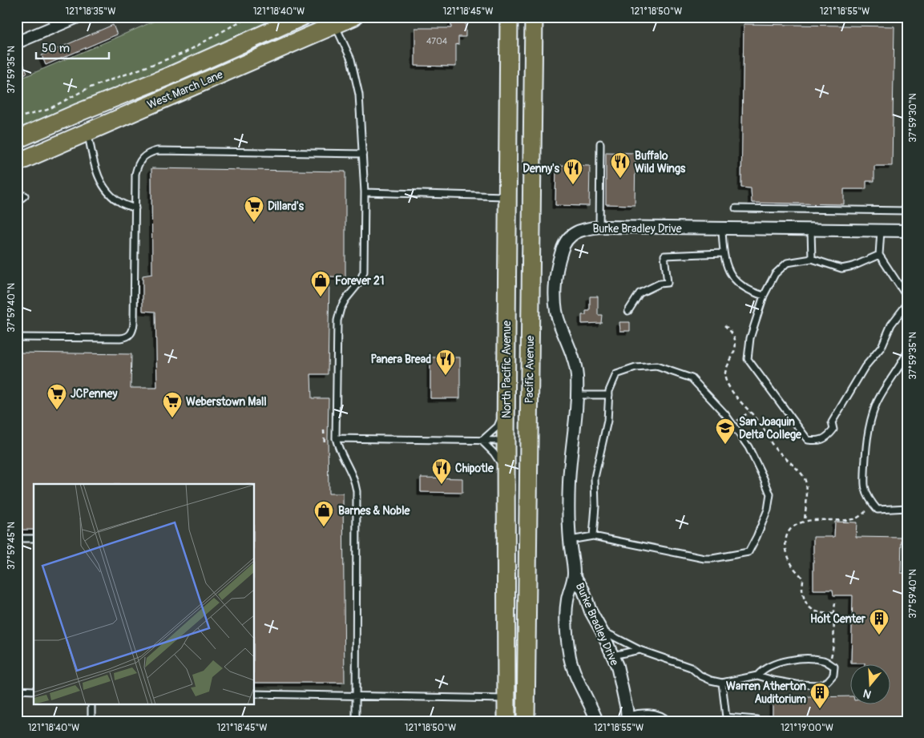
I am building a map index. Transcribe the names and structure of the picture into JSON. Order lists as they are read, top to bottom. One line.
{"streets":{"main road":["West March Lane","North Pacific Avenue","Pacific Avenue"],"street":["Burke Bradley Drive"]},"places":{"restaurant":["Buffalo Wild Wings","Denny's","Panera Bread","Chipotle"],"supermarket":["Dillard's","JCPenney","Weberstown Mall"],"shop":["Forever 21","Barnes & Noble"],"school or university":["San Joaquin Delta College"],"building":["Holt Center","Warren Atherton Auditorium"]},"house_numbers":["4704"],"scale_bar":"50 m","north":"bottom","coordinates":["121°18'35\"W","121°18'40\"W","121°18'45\"W","121°18'50\"W","121°18'55\"W","37°59'35\"N","37°59'30\"N","37°59'40\"N","37°59'45\"N","121°19'00\"W"]}
